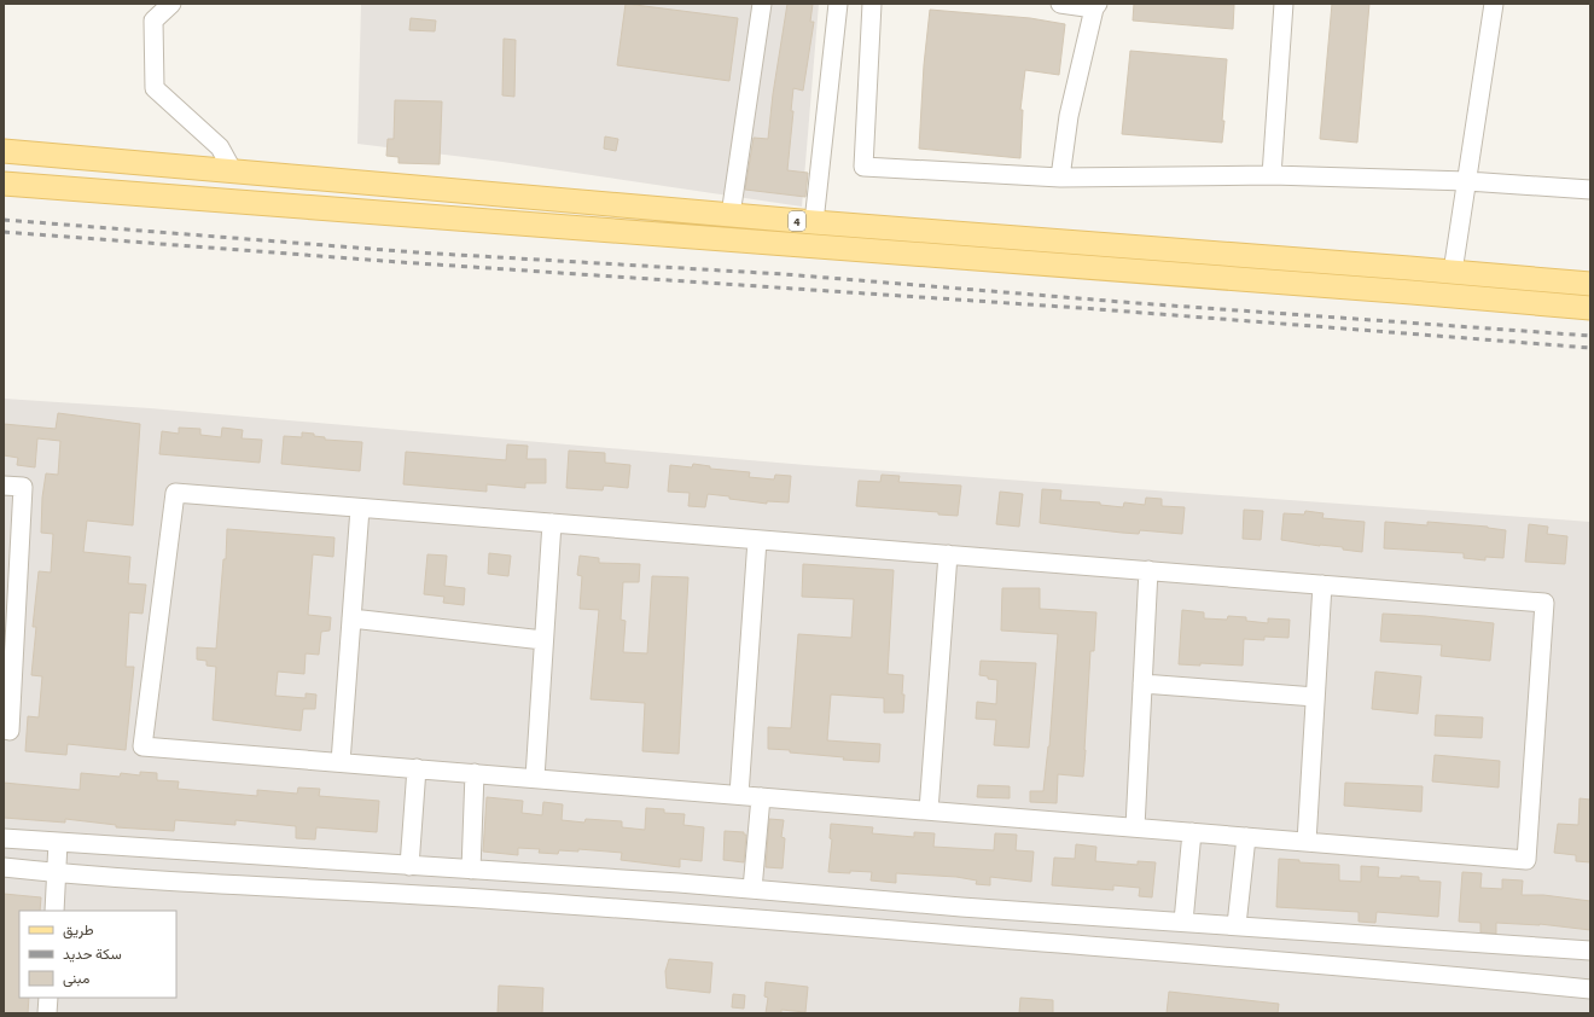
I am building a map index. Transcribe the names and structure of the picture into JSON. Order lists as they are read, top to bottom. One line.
{"streets":{"main road":["4"]},"legend":["طريق","سكة حديد","مبنى"]}
